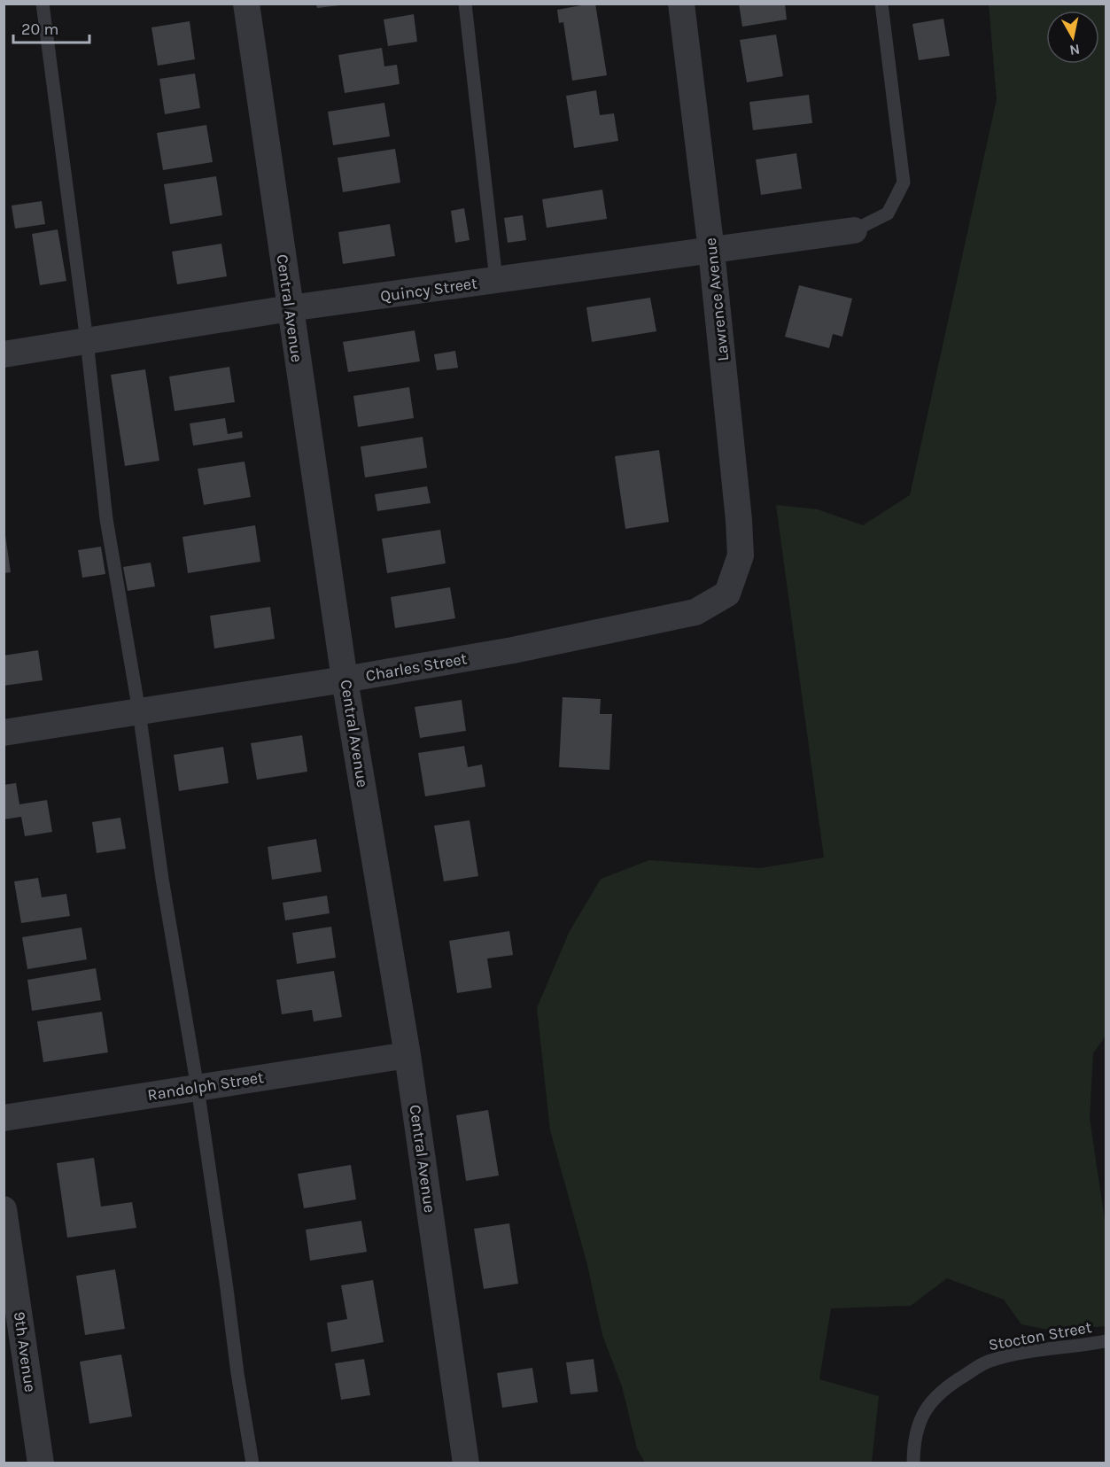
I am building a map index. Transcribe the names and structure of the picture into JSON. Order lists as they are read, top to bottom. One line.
{"streets":{"street":["Quincy Street","Lawrence Avenue","Central Avenue","Charles Street","Randolph Street","9th Avenue"],"lane":["Stocton Street"]},"crossings":[["Quincy Street","Lawrence Avenue"],["Quincy Street","Central Avenue"],["Lawrence Avenue","Charles Street"],["Central Avenue","Charles Street"],["Central Avenue","Randolph Street"]],"scale_bar":"20 m","north":"bottom"}
